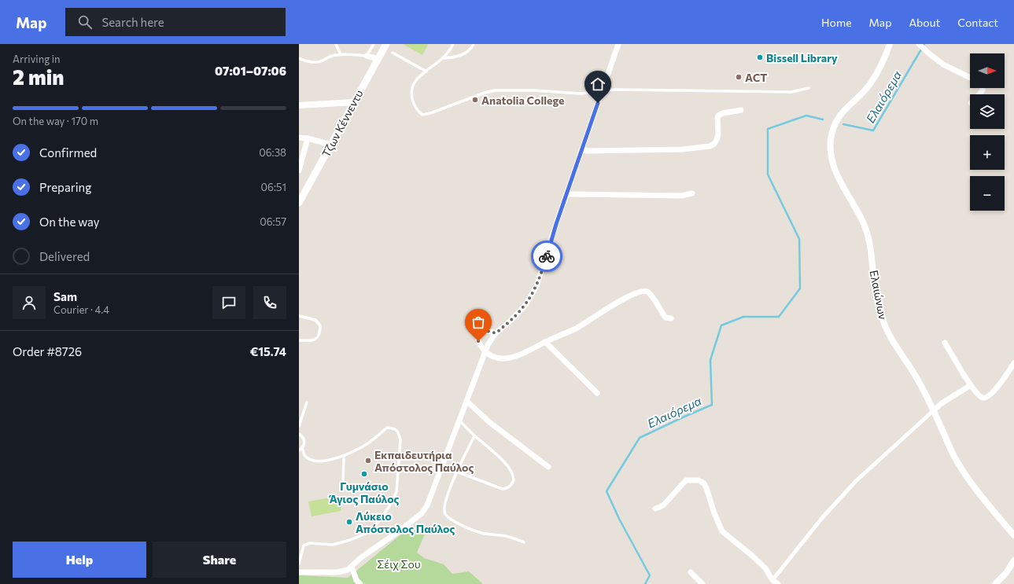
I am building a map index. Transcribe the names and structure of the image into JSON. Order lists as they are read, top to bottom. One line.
{"streets":{"main road":["Τζων Κέννεντυ"],"street":["Ελαιώνων"]},"water":["Ελαιόρεμα"],"parks":["Σέιχ Σου"],"places":["Bissell Library","ACT","Anatolia College","Εκπαιδευτήρια Απόστολος Παύλος","Γυμνάσιο Άγιος Παύλος","Λύκειο Απόστολος Παύλος"],"north":"right","page":{"header":"Map","search":"Search here","nav":["Home","Map","About","Contact"],"heading":["2 min","Arriving in","07:01–07:06"],"panel":["Sam","Courier · 4.4","Order #8726","€15.74"],"map_buttons":["+","−"],"bar":"On the way · 170 m","list":[["Confirmed","06:38"],["Preparing","06:51"],["On the way","06:57"],"Delivered"],"buttons":["Help","Share"]}}
